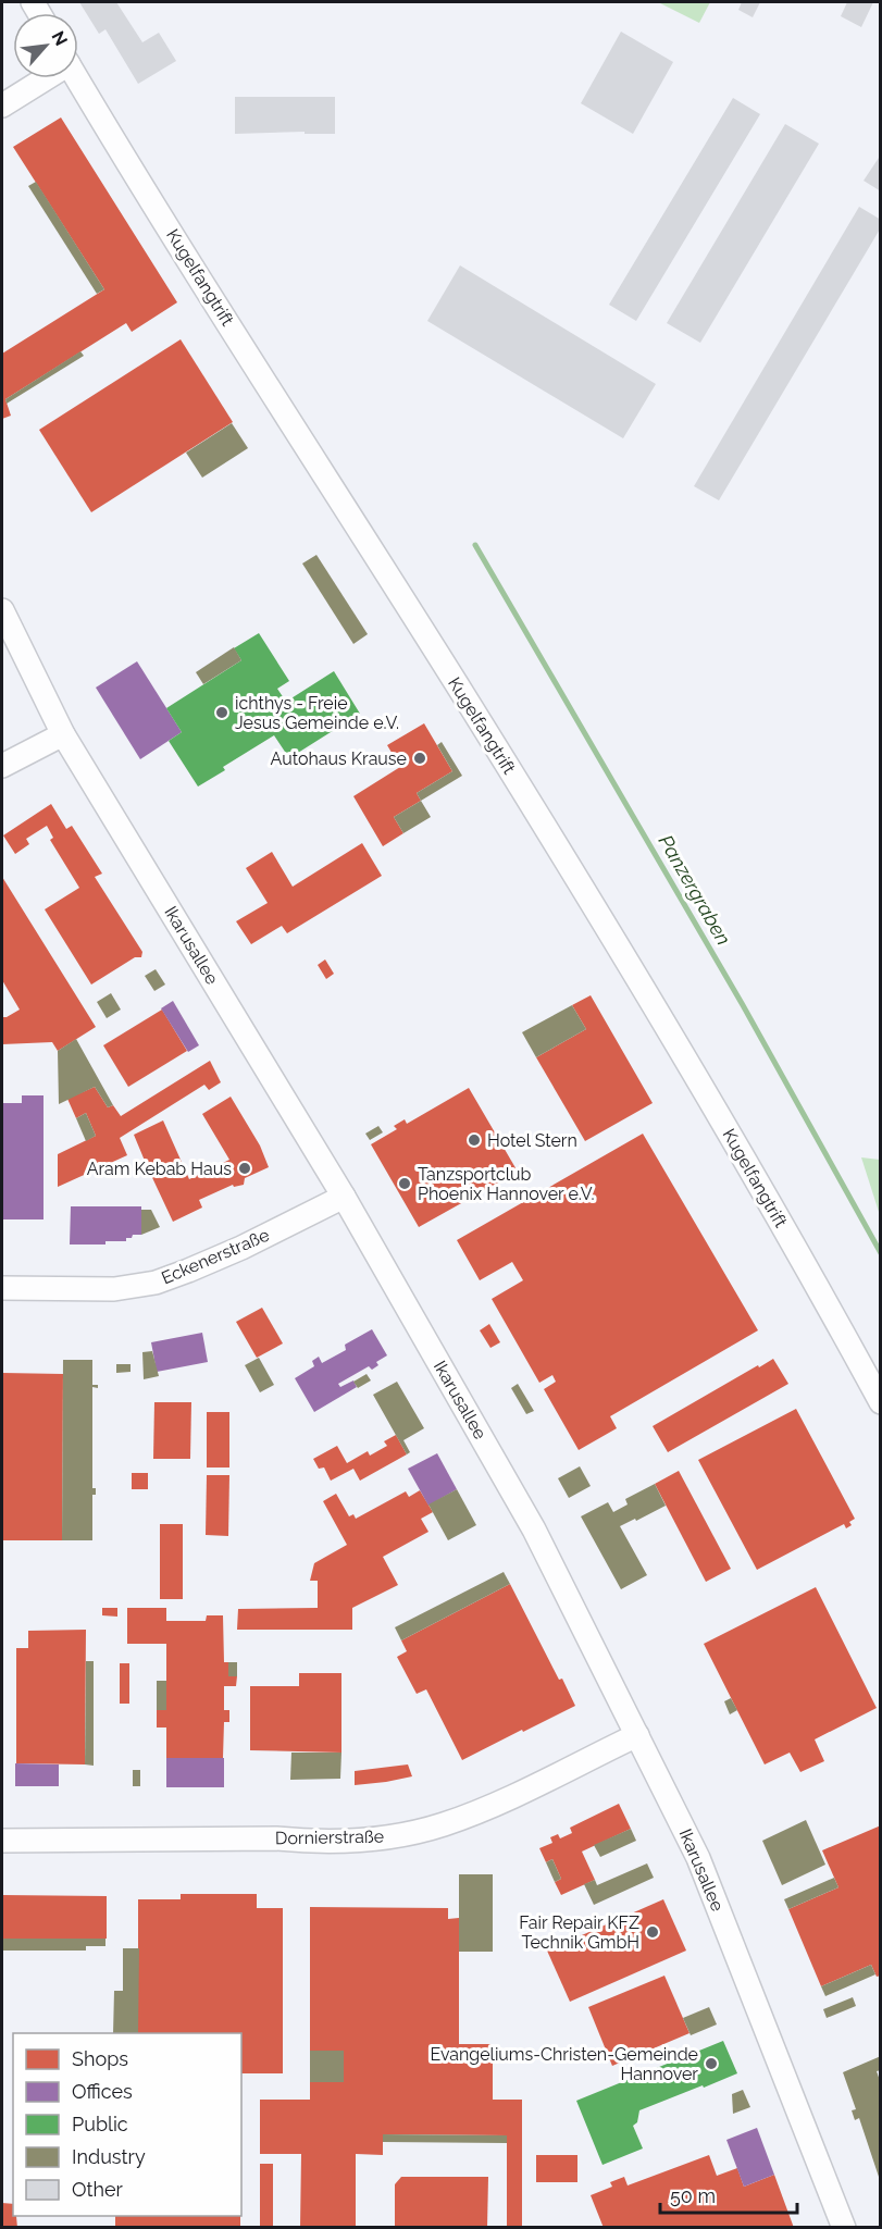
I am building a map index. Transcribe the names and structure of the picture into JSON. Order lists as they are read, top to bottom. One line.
{"streets":{"street":["Kugelfangtrift","Ikarusallee","Eckenerstraße","Dornierstraße"]},"crossings":[["Ikarusallee","Eckenerstraße"],["Ikarusallee","Dornierstraße"]],"water":["Panzergraben"],"places":["ichthys - Freie Jesus Gemeinde e.V.","Autohaus Krause","Hotel Stern","Aram Kebab Haus","Tanzsportclub Phoenix Hannover e.V.","Fair Repair KFZ Technik GmbH","Evangeliums-Christen-Gemeinde Hannover"],"legend":["Shops","Offices","Public","Industry","Other"],"scale_bar":"50 m","north":"top right"}
